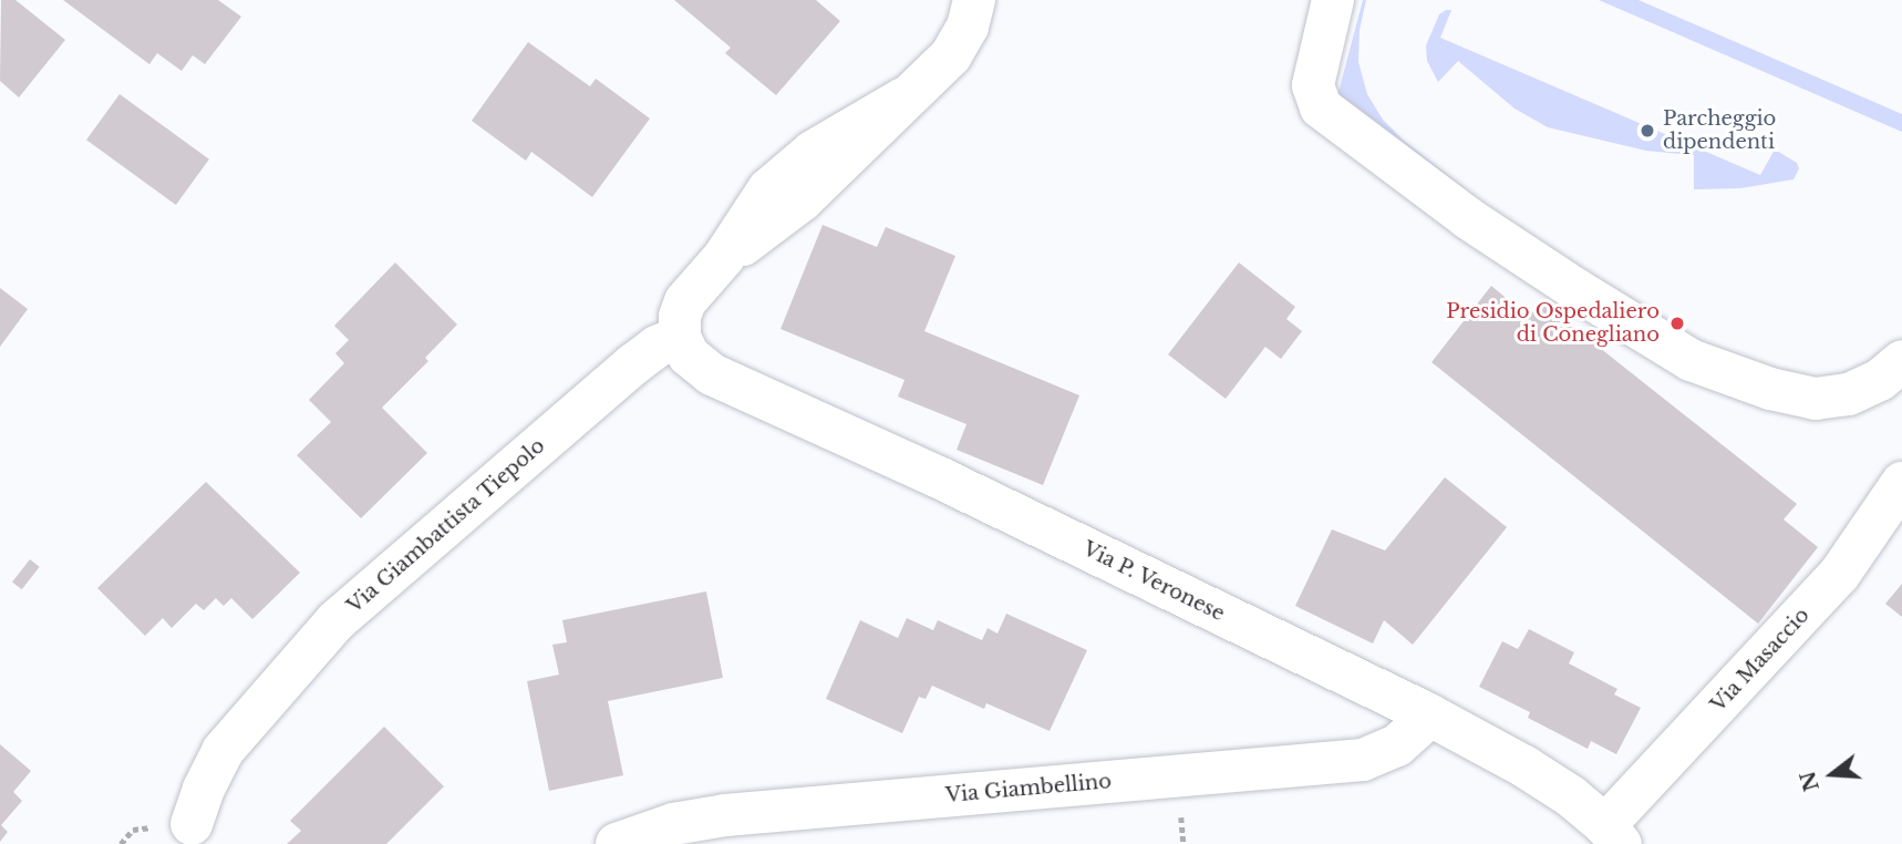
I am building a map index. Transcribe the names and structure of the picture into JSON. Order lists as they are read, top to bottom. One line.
{"streets":{"street":["Via Giambattista Tiepolo","Via P. Veronese","Via Masaccio","Via Giambellino"]},"crossings":[["Via Giambattista Tiepolo","Via P. Veronese"],["Via P. Veronese","Via Masaccio"],["Via P. Veronese","Via Giambellino"]],"places":["Parcheggio dipendenti","Presidio Ospedaliero di Conegliano"],"north":"left"}
